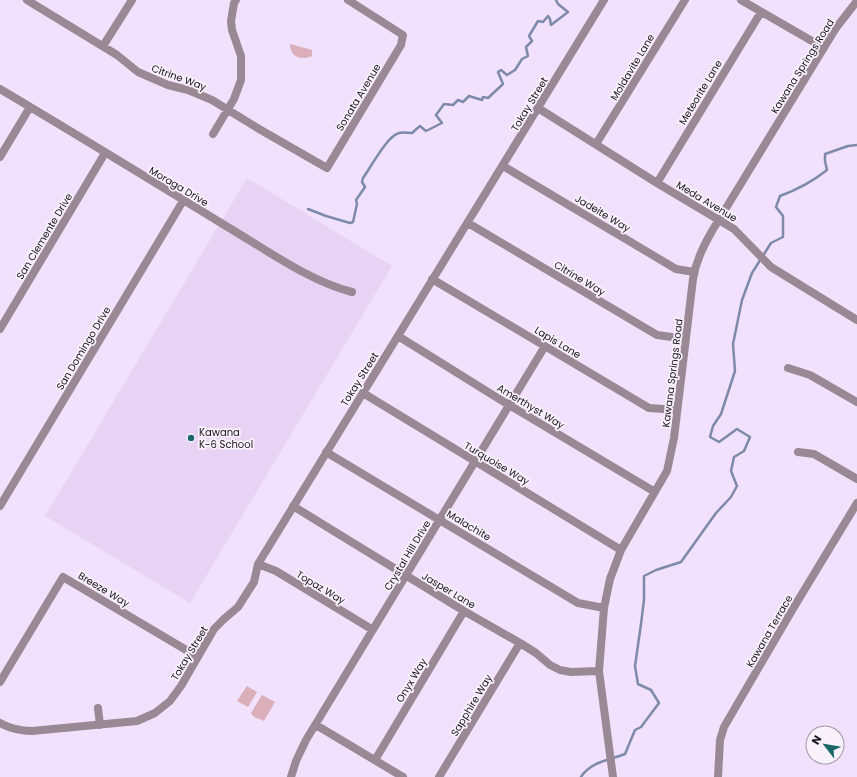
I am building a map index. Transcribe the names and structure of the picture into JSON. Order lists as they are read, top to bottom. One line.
{"streets":{"street":["Kawana Springs Road","Moldavite Lane","Citrine Way","Meteorite Lane","Sonata Avenue","Tokay Street","Moraga Drive","Meda Avenue","Jadeite Way","San Clemente Drive","Lapis Lane","San Domingo Drive","Amerthyst Way","Turquoise Way","Malachite","Crystal Hill Drive","Topaz Way","Breeze Way","Jasper Lane","Kawana Terrace","Onyx Way","Sapphire Way"]},"crossings":[["Kawana Springs Road","Citrine Way"],["Kawana Springs Road","Meda Avenue"],["Kawana Springs Road","Jadeite Way"],["Kawana Springs Road","Lapis Lane"],["Kawana Springs Road","Amerthyst Way"],["Kawana Springs Road","Turquoise Way"],["Kawana Springs Road","Malachite"],["Kawana Springs Road","Jasper Lane"],["Moldavite Lane","Meda Avenue"],["Citrine Way","Sonata Avenue"],["Citrine Way","Tokay Street"],["Meteorite Lane","Meda Avenue"],["Tokay Street","Meda Avenue"],["Tokay Street","Jadeite Way"],["Tokay Street","Lapis Lane"],["Tokay Street","Amerthyst Way"],["Tokay Street","Turquoise Way"],["Tokay Street","Malachite"],["Tokay Street","Topaz Way"],["Tokay Street","Breeze Way"],["Tokay Street","Jasper Lane"],["Moraga Drive","San Clemente Drive"],["Moraga Drive","San Domingo Drive"],["Lapis Lane","Crystal Hill Drive"],["Amerthyst Way","Crystal Hill Drive"],["Turquoise Way","Crystal Hill Drive"],["Malachite","Crystal Hill Drive"],["Crystal Hill Drive","Topaz Way"],["Crystal Hill Drive","Jasper Lane"],["Jasper Lane","Onyx Way"],["Jasper Lane","Sapphire Way"]],"places":["Kawana K-6 School"],"north":"top left"}
